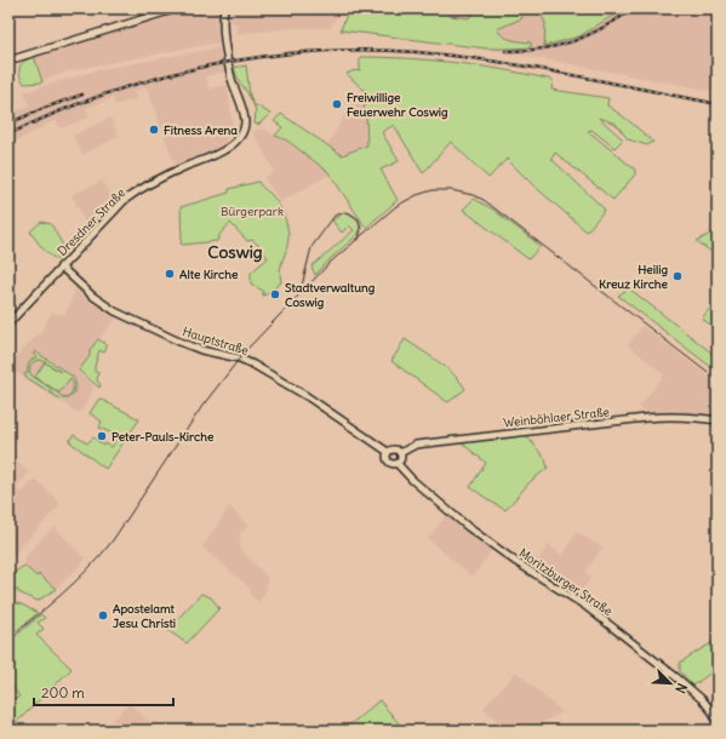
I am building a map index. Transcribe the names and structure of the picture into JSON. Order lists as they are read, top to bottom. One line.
{"streets":{"main road":["Dresdner Straße","Hauptstraße","Weinböhlaer Straße","Moritzburger Straße"]},"crossings":[["Dresdner Straße","Hauptstraße"],["Hauptstraße","Weinböhlaer Straße"],["Hauptstraße","Moritzburger Straße"],["Weinböhlaer Straße","Moritzburger Straße"]],"districts":["Coswig"],"parks":["Bürgerpark"],"places":["Freiwillige Feuerwehr Coswig","Fitness Arena","Alte Kirche","Heilig Kreuz Kirche","Stadtverwaltung Coswig","Peter-Pauls-Kirche","Apostelamt Jesu Christi"],"scale_bar":"200 m","north":"bottom right"}
